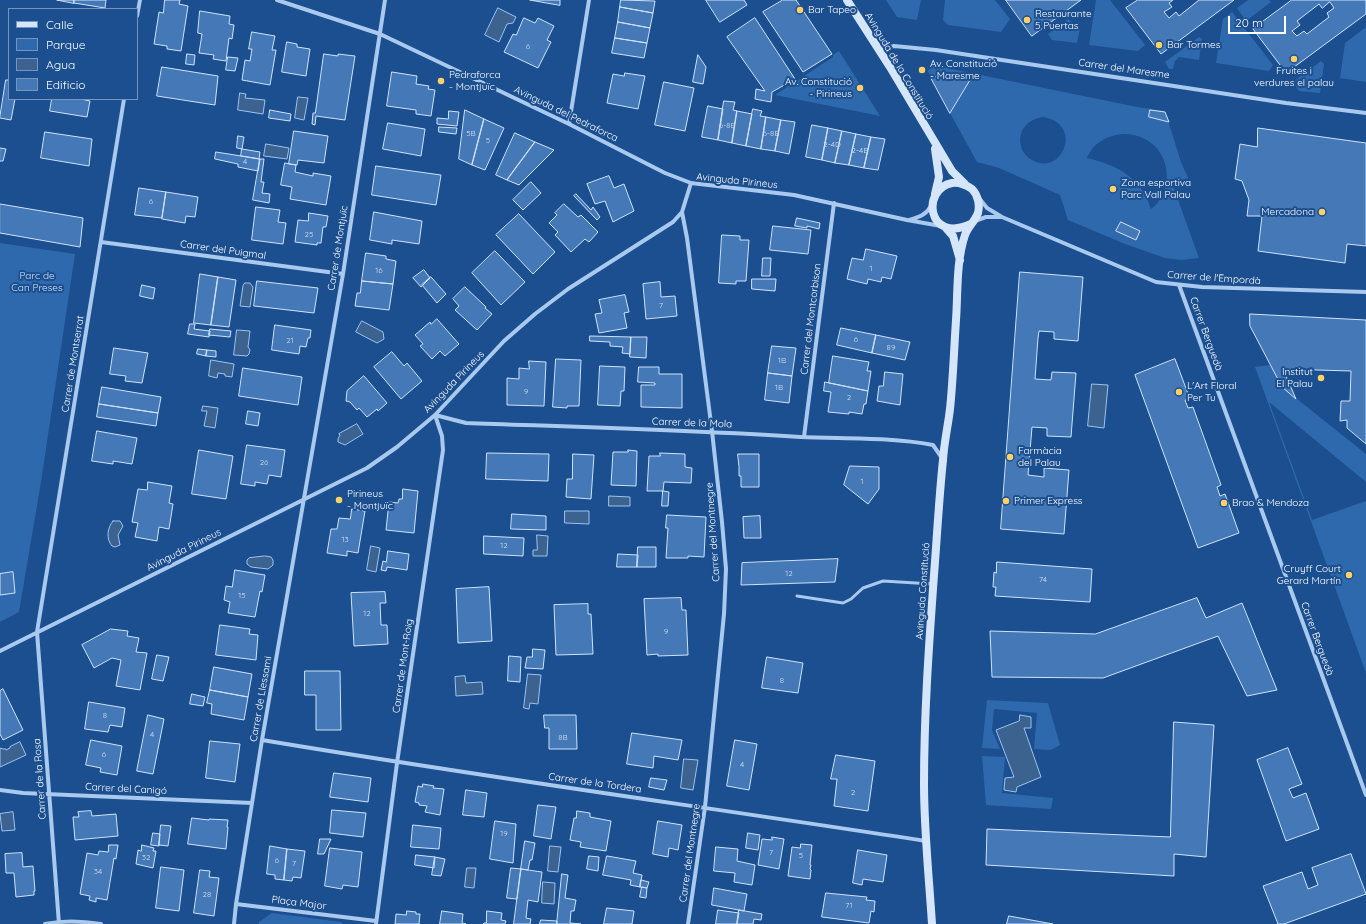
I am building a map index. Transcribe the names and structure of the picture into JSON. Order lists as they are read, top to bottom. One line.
{"streets":{"street":["Avinguda de la Constitució","Carrer del Maresme","Avinguda del Pedraforca","Avinguda Pirineus","Carrer de Montjuïc","Carrer del Puigmal","Carrer de l'Empordà","Carrer del Montcorbison","Carrer Berguedà","Carrer de Montserrat","Carrer de la Mola","Carrer del Montnegre","Avinguda Constitució","Carrer de Mont-Roig","Carrer de Llessami","Carrer de la Rosa","Carrer de la Tordera","Carrer del Canigó","Plaça Major"]},"crossings":[["Avinguda de la Constitució","Carrer del Maresme"],["Avinguda del Pedraforca","Avinguda Pirineus"],["Avinguda del Pedraforca","Carrer de Montjuïc"],["Avinguda Pirineus","Carrer de Montjuïc"],["Avinguda Pirineus","Carrer de l'Empordà"],["Avinguda Pirineus","Carrer del Montcorbison"],["Avinguda Pirineus","Carrer de Montserrat"],["Avinguda Pirineus","Carrer de la Mola"],["Avinguda Pirineus","Carrer del Montnegre"],["Avinguda Pirineus","Avinguda Constitució"],["Avinguda Pirineus","Carrer de Mont-Roig"],["Avinguda Pirineus","Carrer de Llessami"],["Avinguda Pirineus","Carrer de la Rosa"],["Carrer de Montjuïc","Carrer del Puigmal"],["Carrer de Montjuïc","Carrer de Llessami"],["Carrer del Puigmal","Carrer de Montserrat"],["Carrer de l'Empordà","Carrer Berguedà"],["Carrer de l'Empordà","Avinguda Constitució"],["Carrer del Montcorbison","Carrer de la Mola"],["Carrer de Montserrat","Carrer de la Rosa"],["Carrer de la Mola","Carrer del Montnegre"],["Carrer de la Mola","Avinguda Constitució"],["Carrer de la Mola","Carrer de Mont-Roig"],["Carrer del Montnegre","Carrer de la Tordera"],["Avinguda Constitució","Carrer de la Tordera"],["Carrer de Mont-Roig","Carrer de la Tordera"],["Carrer de Mont-Roig","Plaça Major"],["Carrer de Llessami","Carrer de la Tordera"],["Carrer de Llessami","Carrer del Canigó"],["Carrer de Llessami","Plaça Major"],["Carrer de la Rosa","Carrer del Canigó"]],"parks":["Parc de Can Preses"],"places":["Bar Tapeo","Restaurante 5 Puertas","Bar Tormes","Fruites i verdures el palau","Av. Constitució - Maresme","Pedraforca - Montjuïc","Av. Constitució - Pirineus","Zona esportiva Parc Vall Palau","Mercadona","Institut El Palau","L'Art Floral Per Tu","Farmàcia del Palau","Pirineus - Montjuïc","Primer Express","Brao & Mendoza","Cruyff Court Gerard Martín"],"house_numbers":["6","6-8E","5B","6-8B","5","2-4D","2-4B","4","6","25","1","16","7","6","21","89","1B","1B","9","2","26","1","13","12","12","74","15","12","9","8","8","4","8B","6","4","2","19","7","5","32","6","7","34","28","71"],"legend":["Calle","Parque","Agua","Edificio"],"scale_bar":"20 m"}
